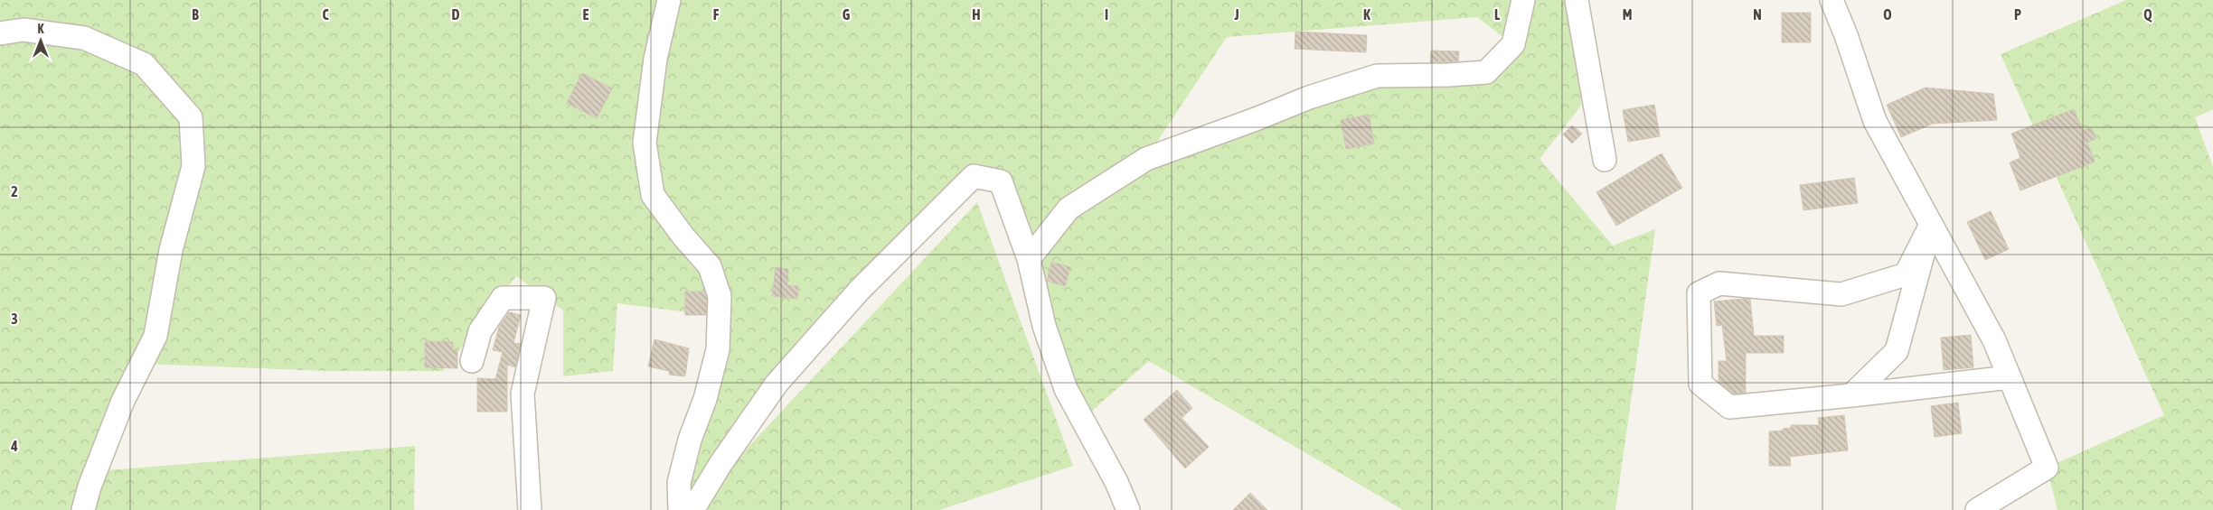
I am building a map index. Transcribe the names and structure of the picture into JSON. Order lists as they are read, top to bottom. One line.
{"north":"top","grid":{"columns":["B","C","D","E","F","G","H","I","J","K","L","M","N","O","P","Q"],"rows":["2","3","4"]}}
